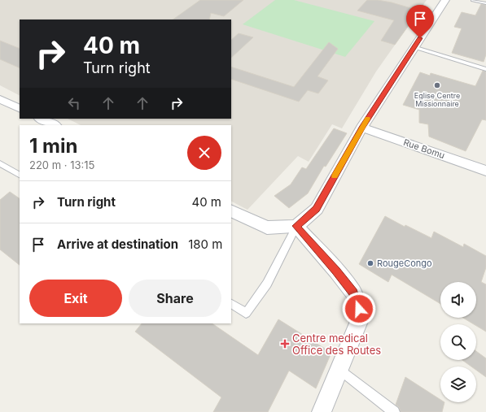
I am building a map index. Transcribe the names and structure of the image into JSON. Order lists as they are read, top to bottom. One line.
{"streets":{"street":["Rue Bomu"]},"places":{"other":["Eglise Centre Missionnaire","RougeCongo"],"health":["Centre medical Office des Routes"]},"page":{"turn":["40 m","Turn right"],"heading":["1 min","220 m · 13:15"],"list":[{"name":"Turn right","value":"40 m"},{"name":"Arrive at destination","value":"180 m"}],"buttons":["Exit","Share"]}}
